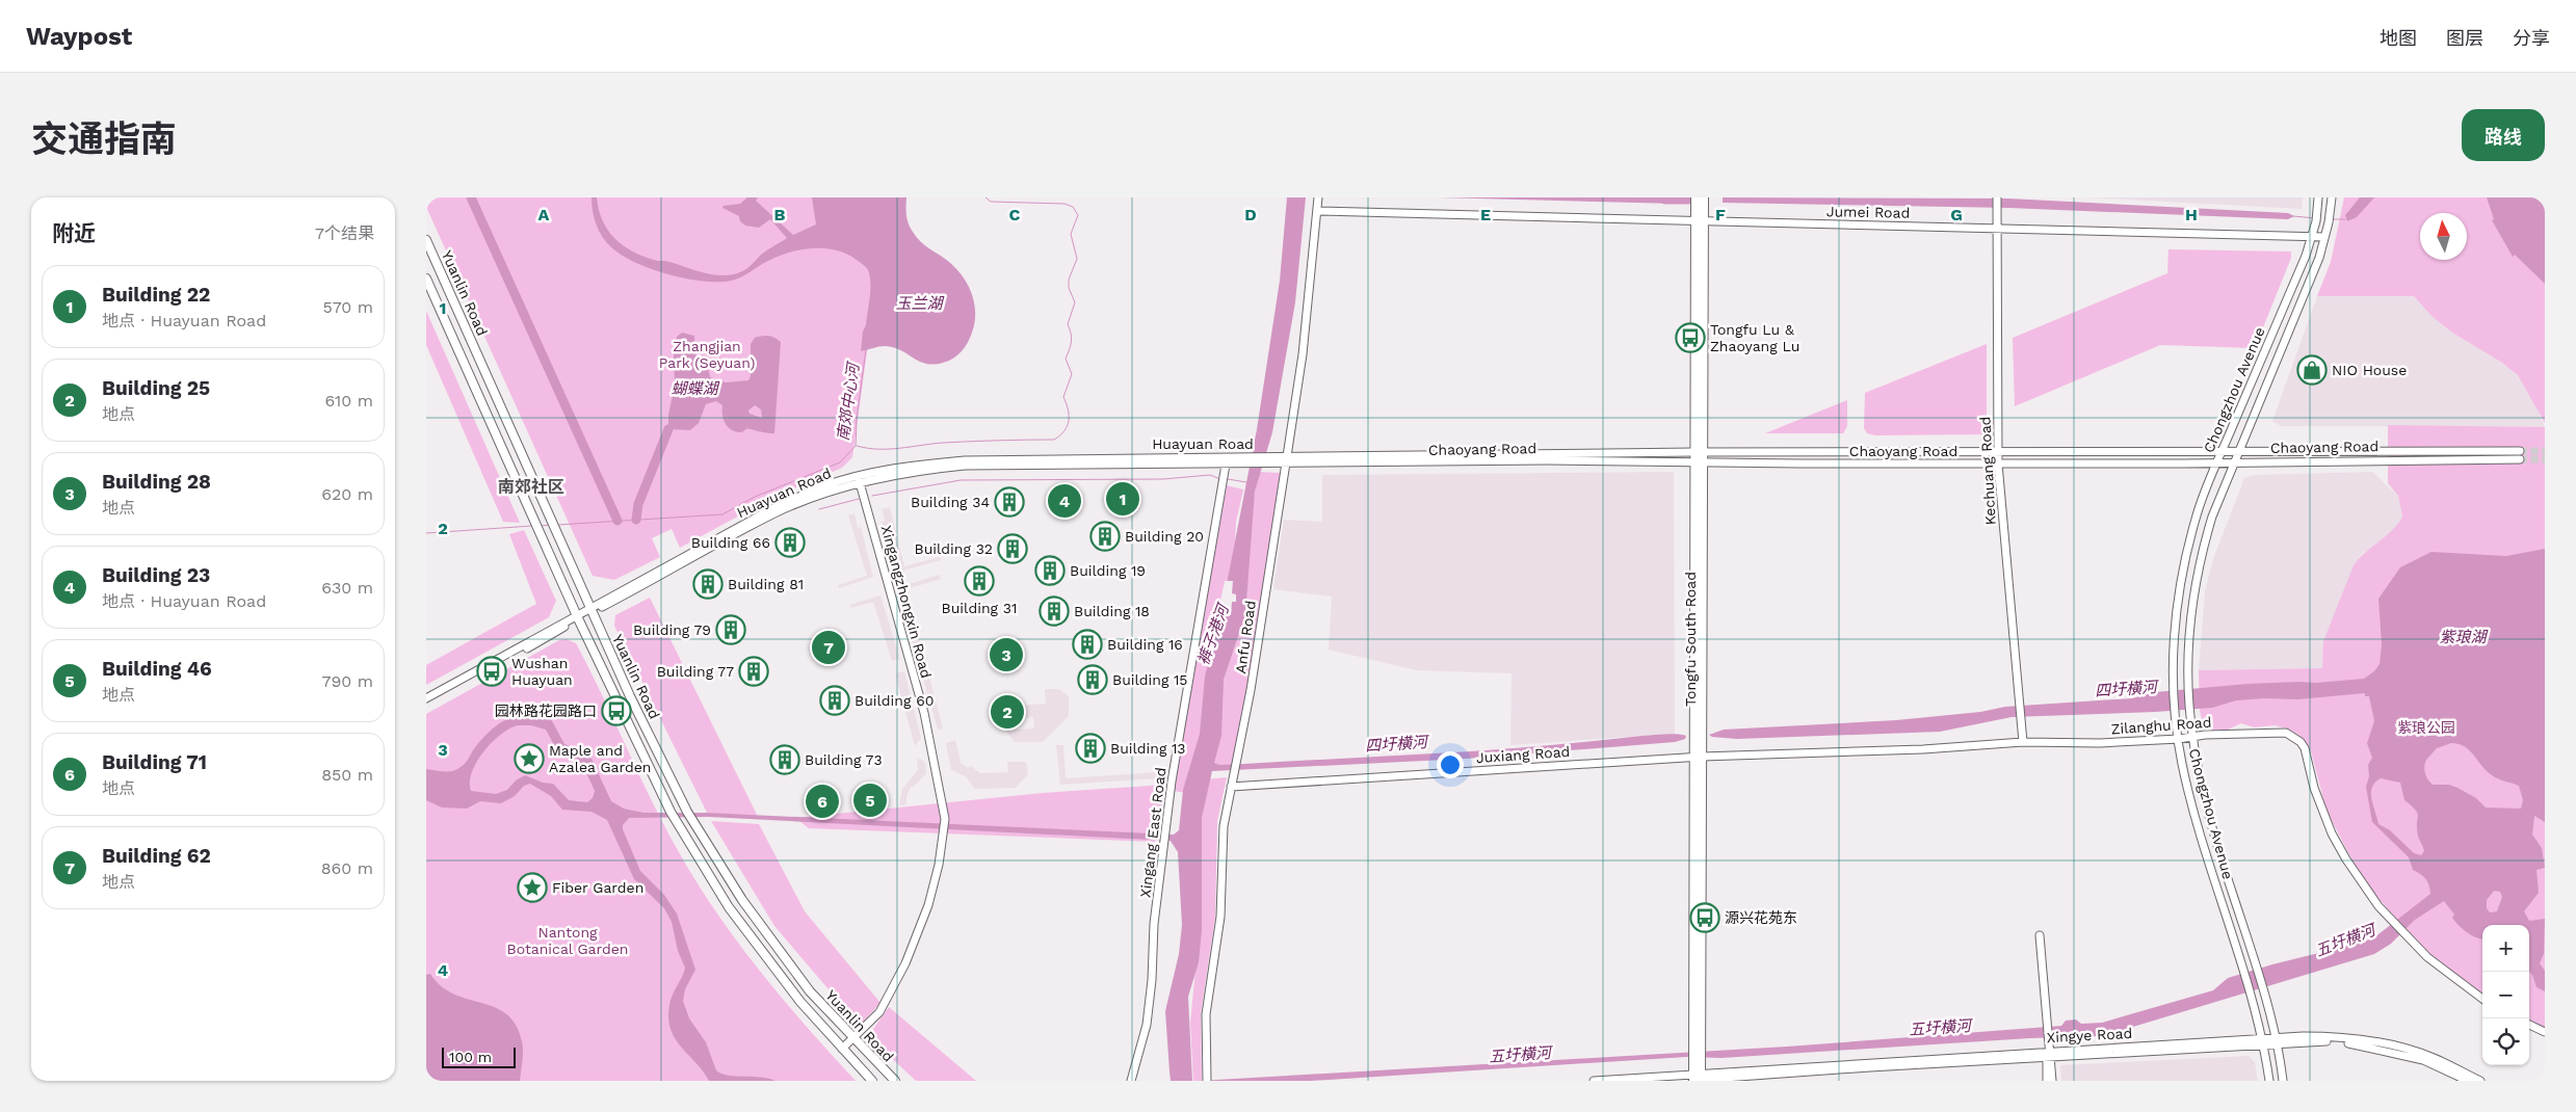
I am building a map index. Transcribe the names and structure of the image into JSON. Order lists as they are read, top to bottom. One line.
{"streets":{"main road":["Jumei Road","Yuanlin Road","Chongzhou Avenue","Huayuan Road","Chaoyang Road","Kechuang Road","Xingangzhongxin Road","Anfu Road","Tongfu South Road","Zilanghu Road","Juxiang Road","Xingang East Road","Xingye Road"]},"crossings":[["Jumei Road","Chongzhou Avenue"],["Jumei Road","Kechuang Road"],["Jumei Road","Anfu Road"],["Jumei Road","Tongfu South Road"],["Yuanlin Road","Huayuan Road"],["Yuanlin Road","Xingangzhongxin Road"],["Chongzhou Avenue","Chaoyang Road"],["Chongzhou Avenue","Zilanghu Road"],["Chongzhou Avenue","Xingye Road"],["Huayuan Road","Chaoyang Road"],["Huayuan Road","Xingangzhongxin Road"],["Huayuan Road","Anfu Road"],["Huayuan Road","Xingang East Road"],["Chaoyang Road","Kechuang Road"],["Chaoyang Road","Anfu Road"],["Chaoyang Road","Tongfu South Road"],["Kechuang Road","Zilanghu Road"],["Anfu Road","Juxiang Road"],["Tongfu South Road","Zilanghu Road"],["Tongfu South Road","Juxiang Road"],["Tongfu South Road","Xingye Road"],["Zilanghu Road","Juxiang Road"]],"districts":["南郊社区"],"water":["玉兰湖","蝴蝶湖","南郊中心河","裤子港河","紫琅湖","四圩横河","五圩横河"],"parks":["Zhangjian Park (Seyuan)","紫琅公园","Nantong Botanical Garden"],"places":{"bus stop":["Tongfu Lu & Zhaoyang Lu","Wushan Huayuan","园林路花园路口","源兴花苑东"],"shop":["NIO House"],"building":["Building 34","Building 20","Building 66","Building 32","Building 19","Building 31","Building 81","Building 18","Building 79","Building 16","Building 77","Building 15","Building 60","Building 13","Building 73"],"place":["Maple and Azalea Garden","Fiber Garden"]},"scale_bar":"100 m","north":"top","page":{"header":"Waypost","nav":["地图","图层","分享"],"title":"交通指南","buttons":"路线","heading":["附近","7个结果"],"list":[{"mark":"1","name":"Building 22","note":"地点 · Huayuan Road","value":"570 m"},{"mark":"2","name":"Building 25","note":"地点","value":"610 m"},{"mark":"3","name":"Building 28","note":"地点","value":"620 m"},{"mark":"4","name":"Building 23","note":"地点 · Huayuan Road","value":"630 m"},{"mark":"5","name":"Building 46","note":"地点","value":"790 m"},{"mark":"6","name":"Building 71","note":"地点","value":"850 m"},{"mark":"7","name":"Building 62","note":"地点","value":"860 m"}],"pins":["1","4","7","3","2","5","6"],"map_buttons":["+","−"],"scale":"100 m"},"grid":{"columns":["A","B","C","D","E","F","G","H"],"rows":["1","2","3","4"]}}
